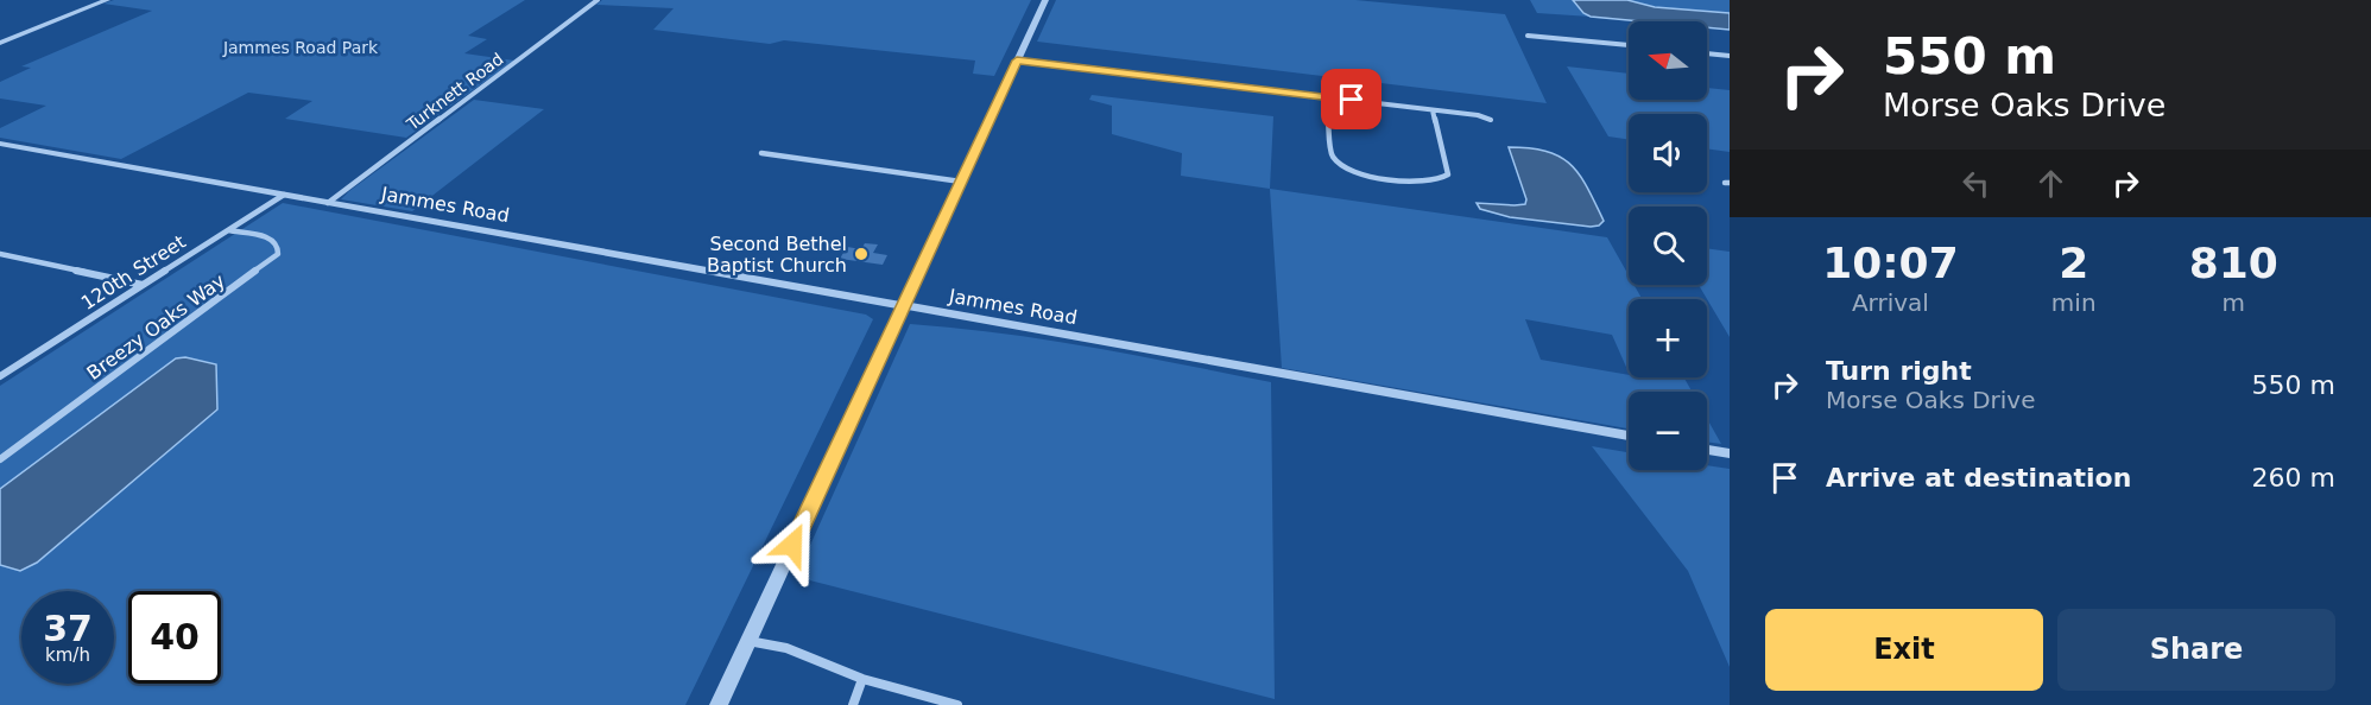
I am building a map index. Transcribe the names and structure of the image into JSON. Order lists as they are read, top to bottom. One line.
{"streets":{"street":["Turknett Road","Jammes Road","120th Street","Breezy Oaks Way"]},"crossings":[["Turknett Road","Jammes Road"],["Jammes Road","120th Street"],["120th Street","Breezy Oaks Way"]],"parks":["Jammes Road Park"],"places":["Second Bethel Baptist Church"],"north":"left","page":{"turn":["550 m","Morse Oaks Drive"],"map_buttons":["+","−"],"eta":["10:07","Arrival","2","min","810","m"],"list":[{"name":"Turn right","note":"Morse Oaks Drive","value":"550 m"},{"name":"Arrive at destination","value":"260 m"}],"speed":"37 km/h","limit":"40","buttons":["Exit","Share"]}}
